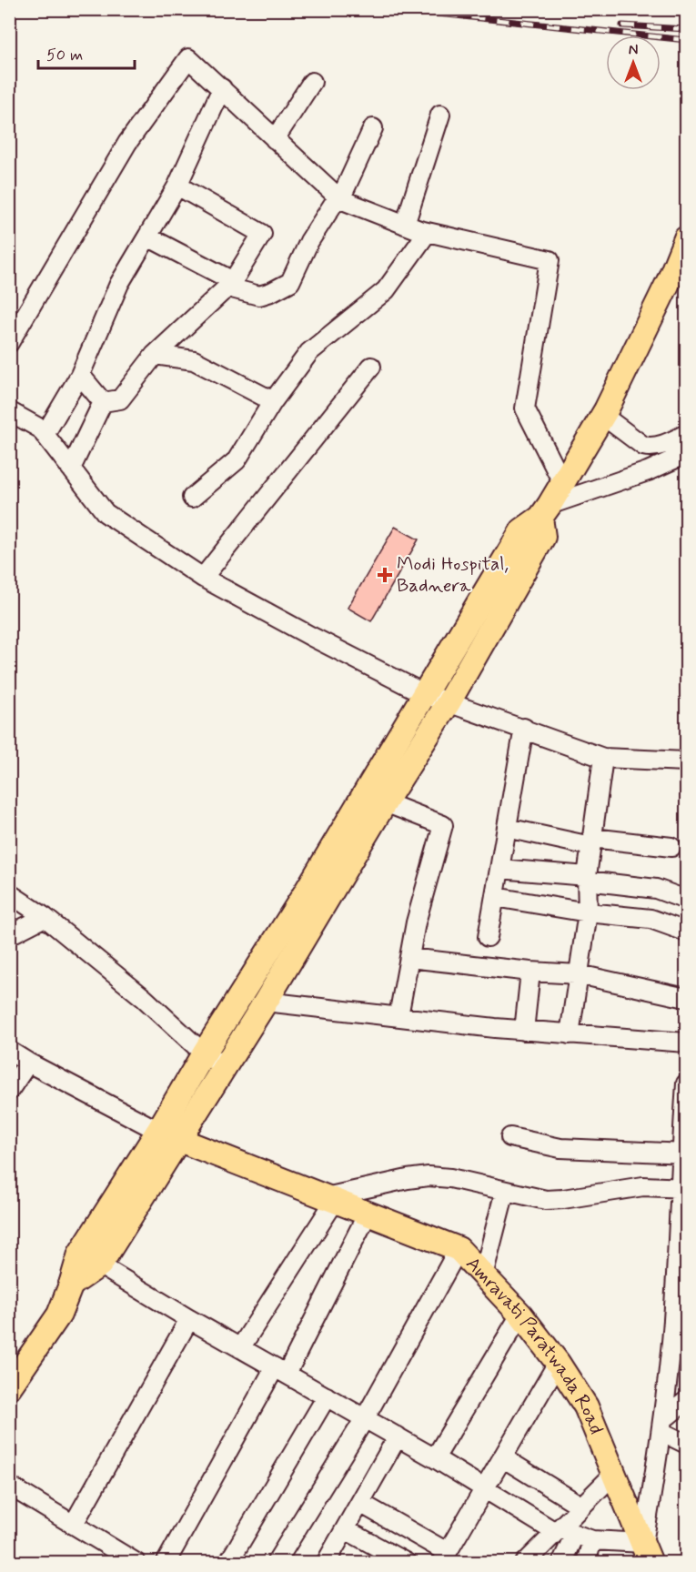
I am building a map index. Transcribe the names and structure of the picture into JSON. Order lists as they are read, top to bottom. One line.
{"streets":{"main road":["Amravati Paratwada Road"]},"places":{"health":["Modi Hospital, Badnera"]},"scale_bar":"50 m","north":"top"}
